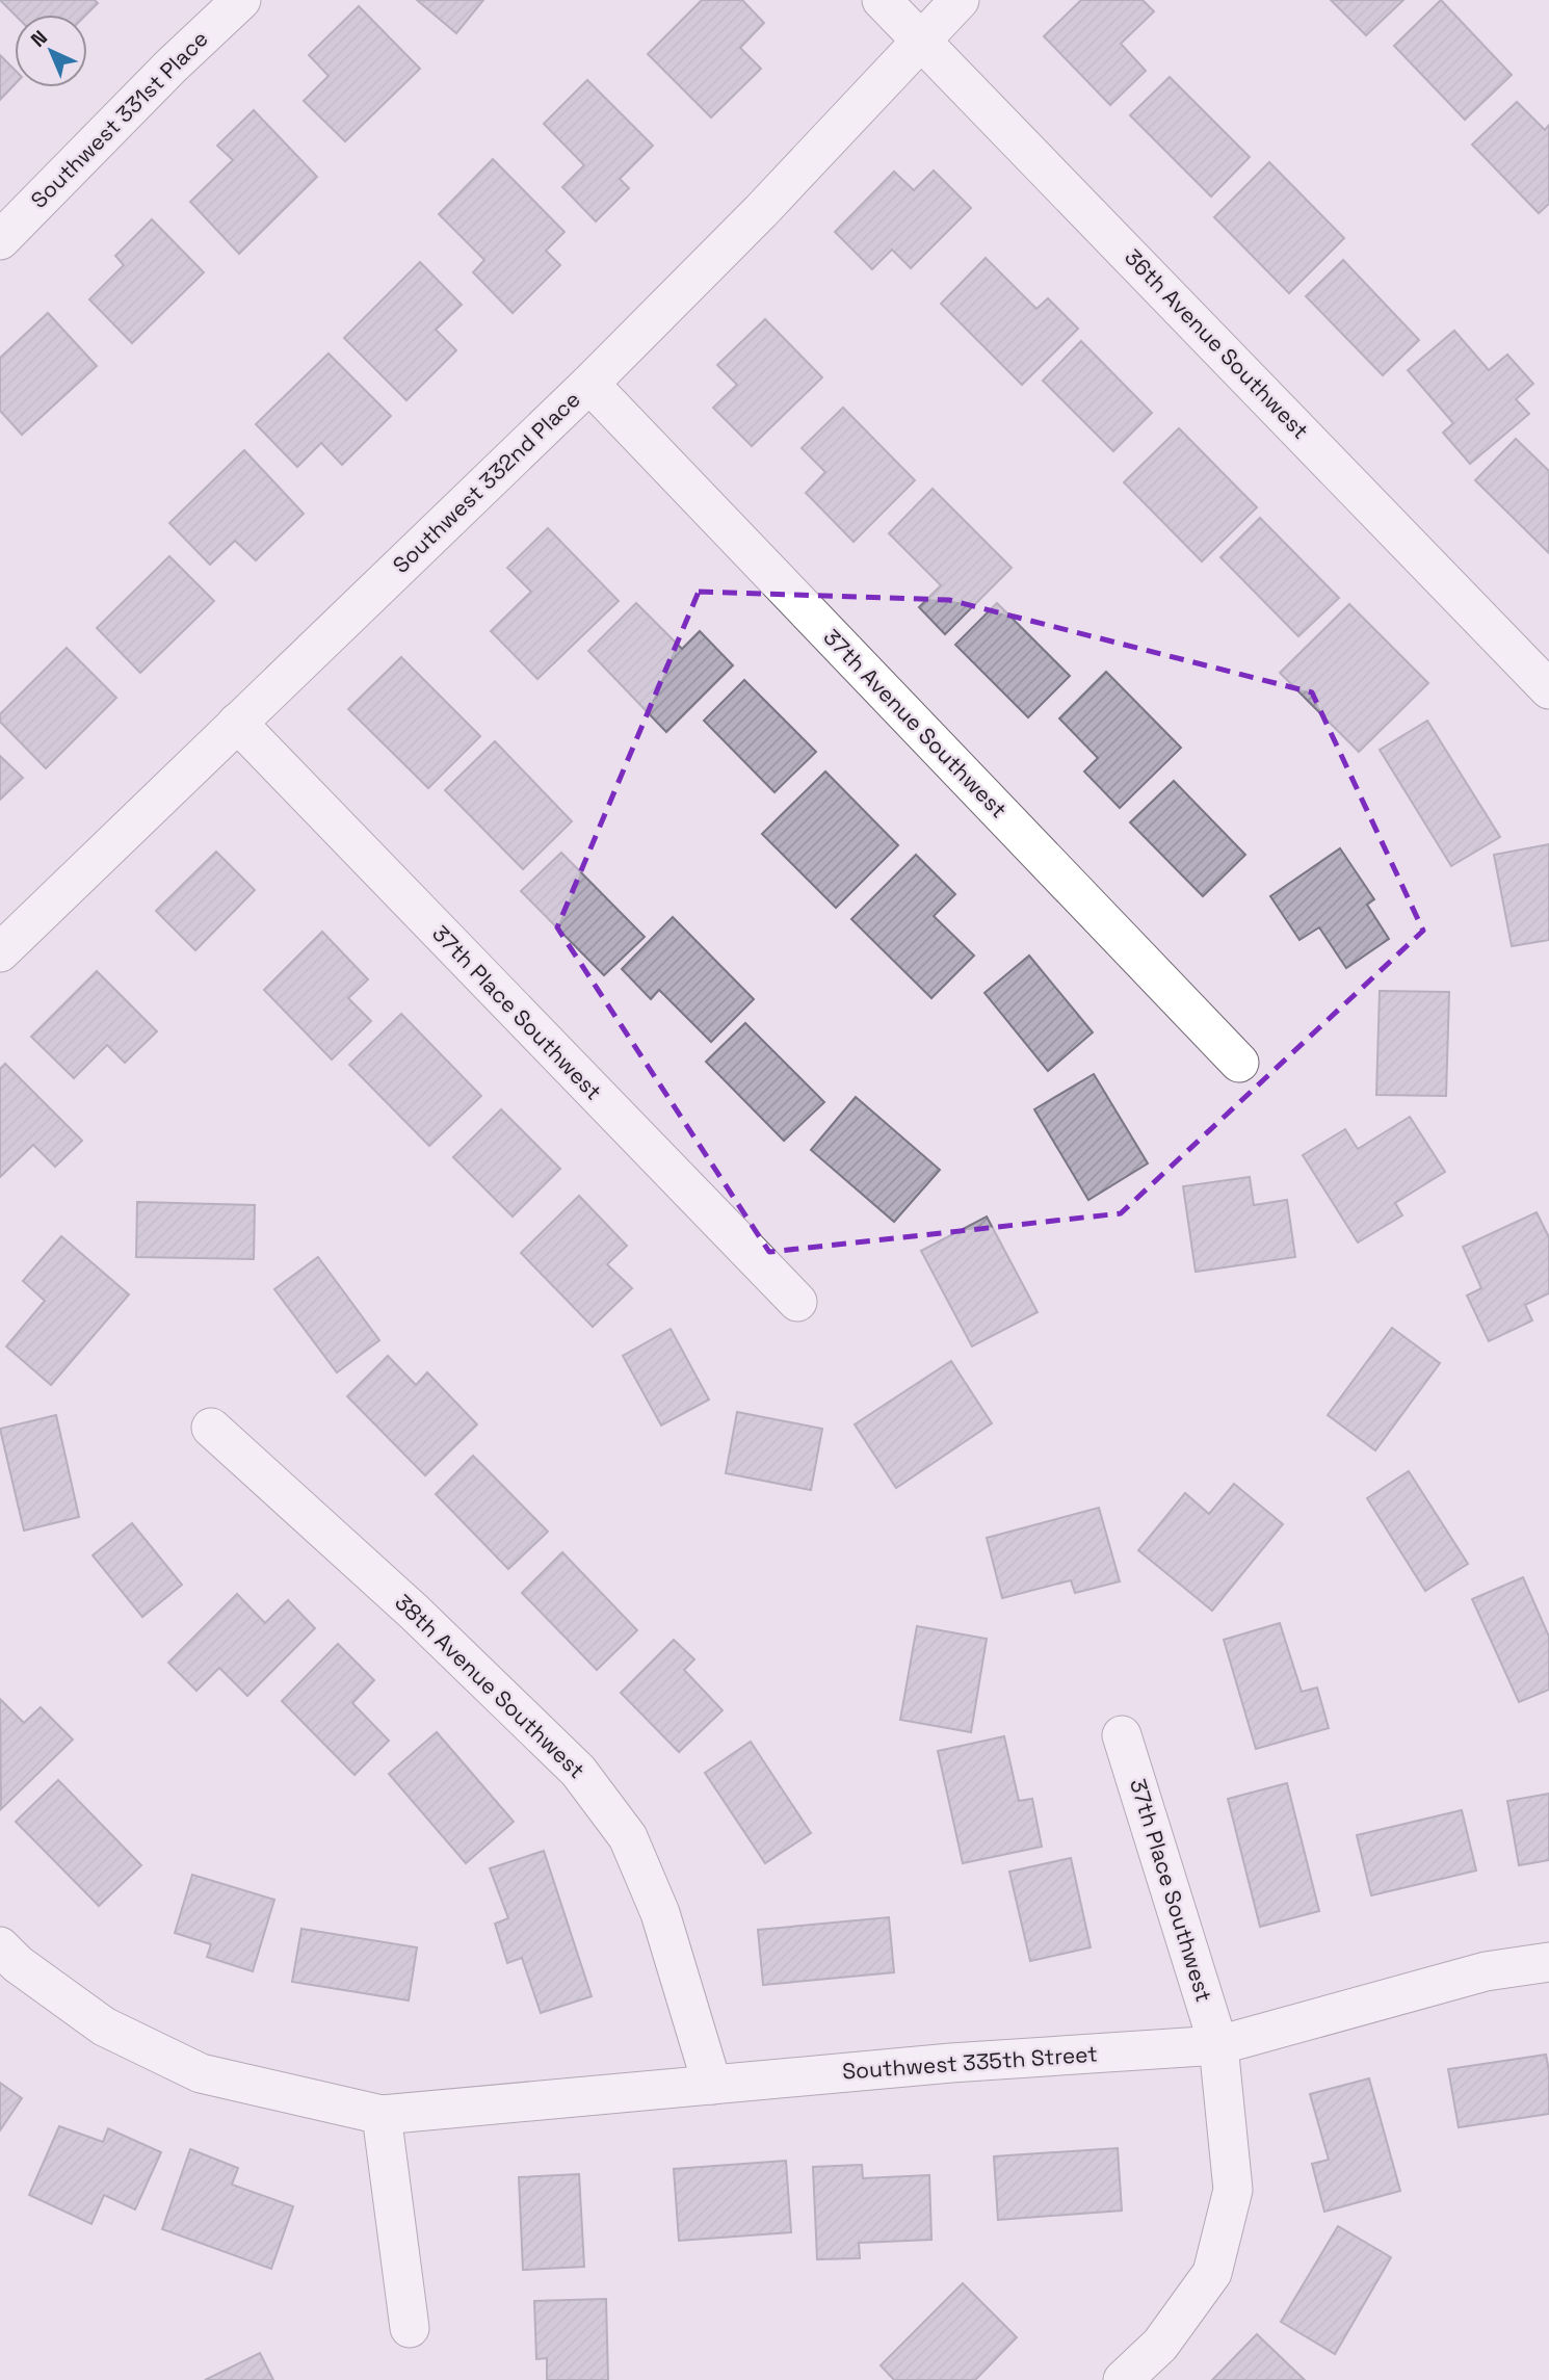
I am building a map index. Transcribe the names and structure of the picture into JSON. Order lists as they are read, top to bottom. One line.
{"streets":{"street":["Southwest 331st Place","36th Avenue Southwest","Southwest 332nd Place","37th Avenue Southwest","37th Place Southwest","38th Avenue Southwest","Southwest 335th Street"]},"crossings":[["36th Avenue Southwest","Southwest 332nd Place"],["Southwest 332nd Place","37th Avenue Southwest"],["Southwest 332nd Place","37th Place Southwest"],["37th Place Southwest","Southwest 335th Street"],["38th Avenue Southwest","Southwest 335th Street"]],"north":"top left"}
